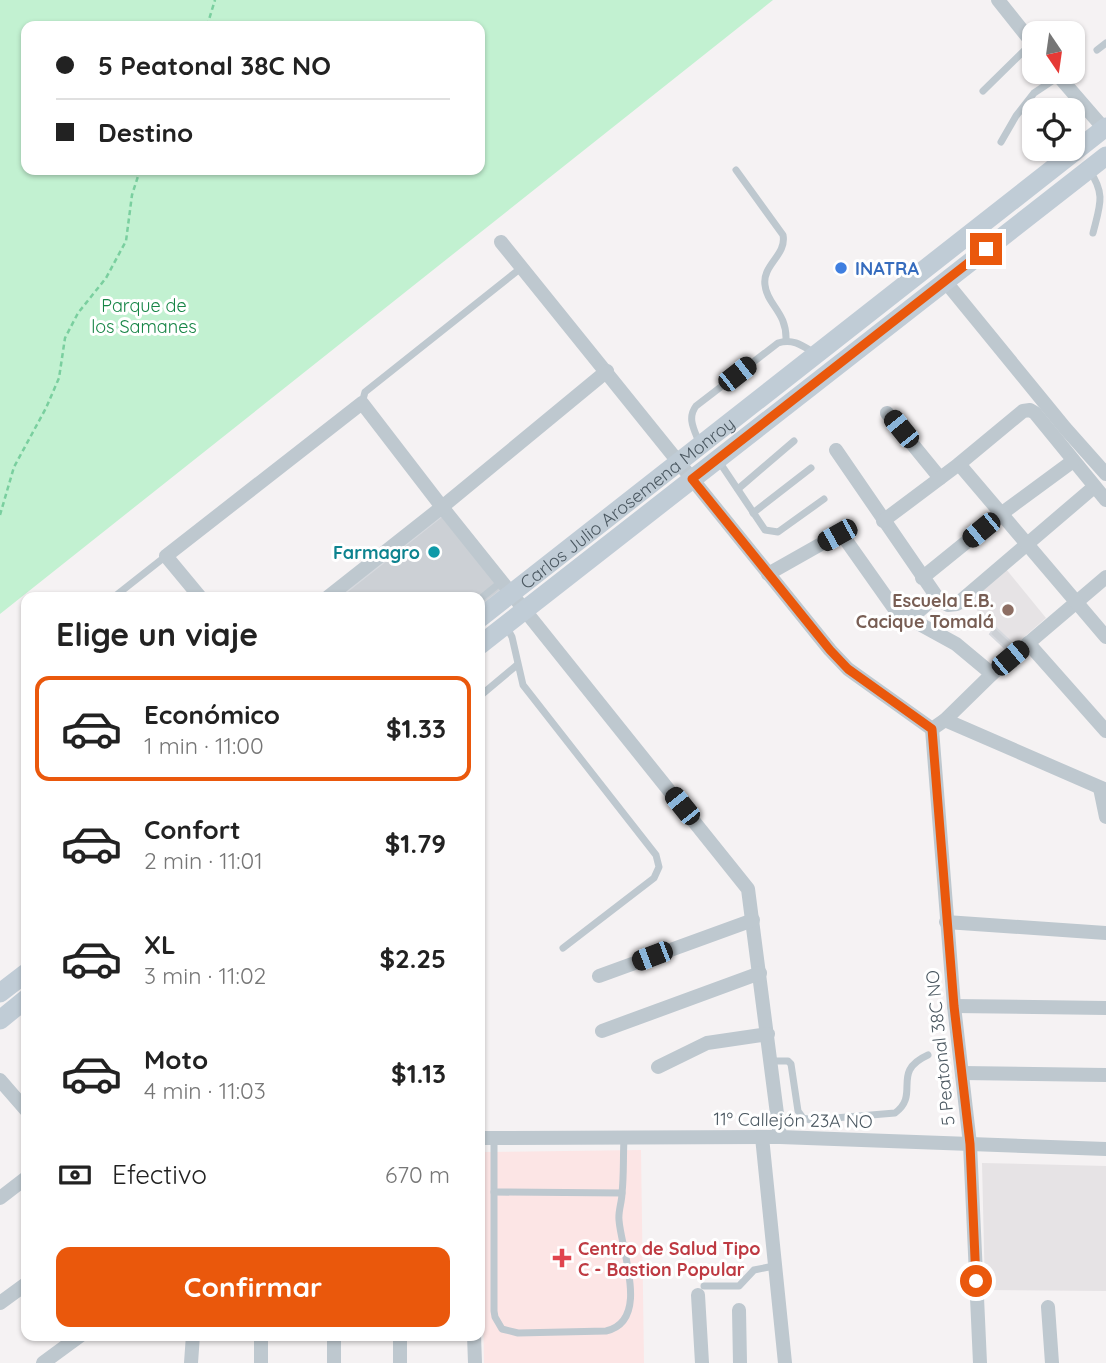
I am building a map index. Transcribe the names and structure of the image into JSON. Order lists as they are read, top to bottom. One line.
{"streets":{"main road":["Carlos Julio Arosemena Monroy"],"street":["5 Peatonal 38C NO","11º Callejón 23A NO"]},"crossings":[["5 Peatonal 38C NO","11º Callejón 23A NO"]],"parks":["Parque de los Samanes"],"places":{"other":["INATRA","Farmagro","Escuela E.B. Cacique Tomalá"],"health":["Centro de Salud Tipo C - Bastion Popular"]},"north":"bottom","page":{"banner":["5 Peatonal 38C NO","Destino"],"heading":"Elige un viaje","list":[{"name":"Económico","note":"1 min · 11:00","value":"$1.33"},{"name":"Confort","note":"2 min · 11:01","value":"$1.79"},{"name":"XL","note":"3 min · 11:02","value":"$2.25"},{"name":"Moto","note":"4 min · 11:03","value":"$1.13"}],"pay":["Efectivo","670 m"],"buttons":"Confirmar"}}
